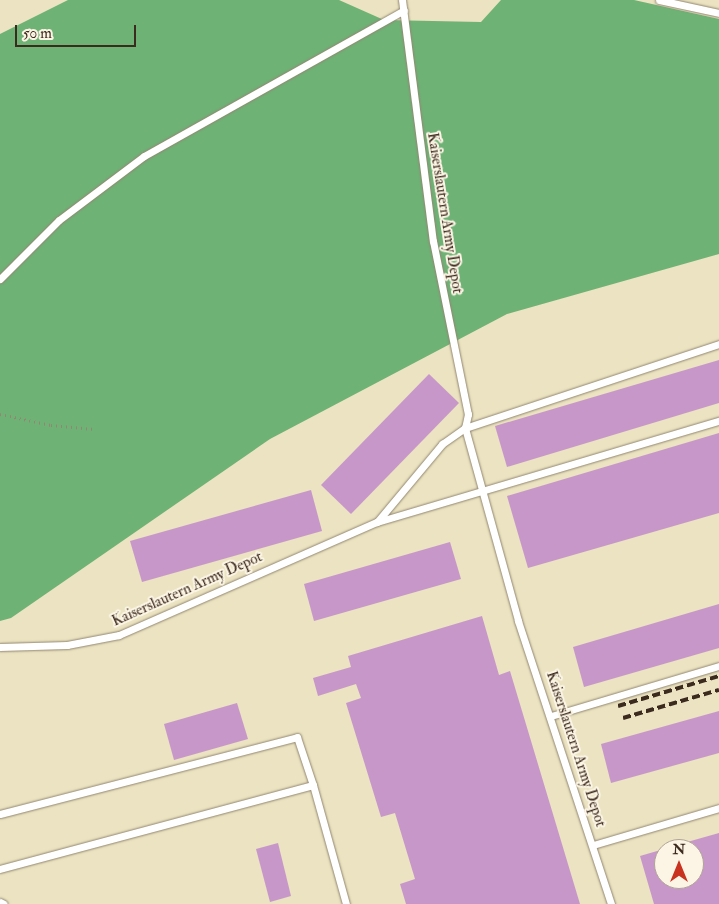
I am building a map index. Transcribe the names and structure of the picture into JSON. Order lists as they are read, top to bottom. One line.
{"streets":{"lane":["Kaiserslautern Army Depot"]},"scale_bar":"50 m","north":"top"}
